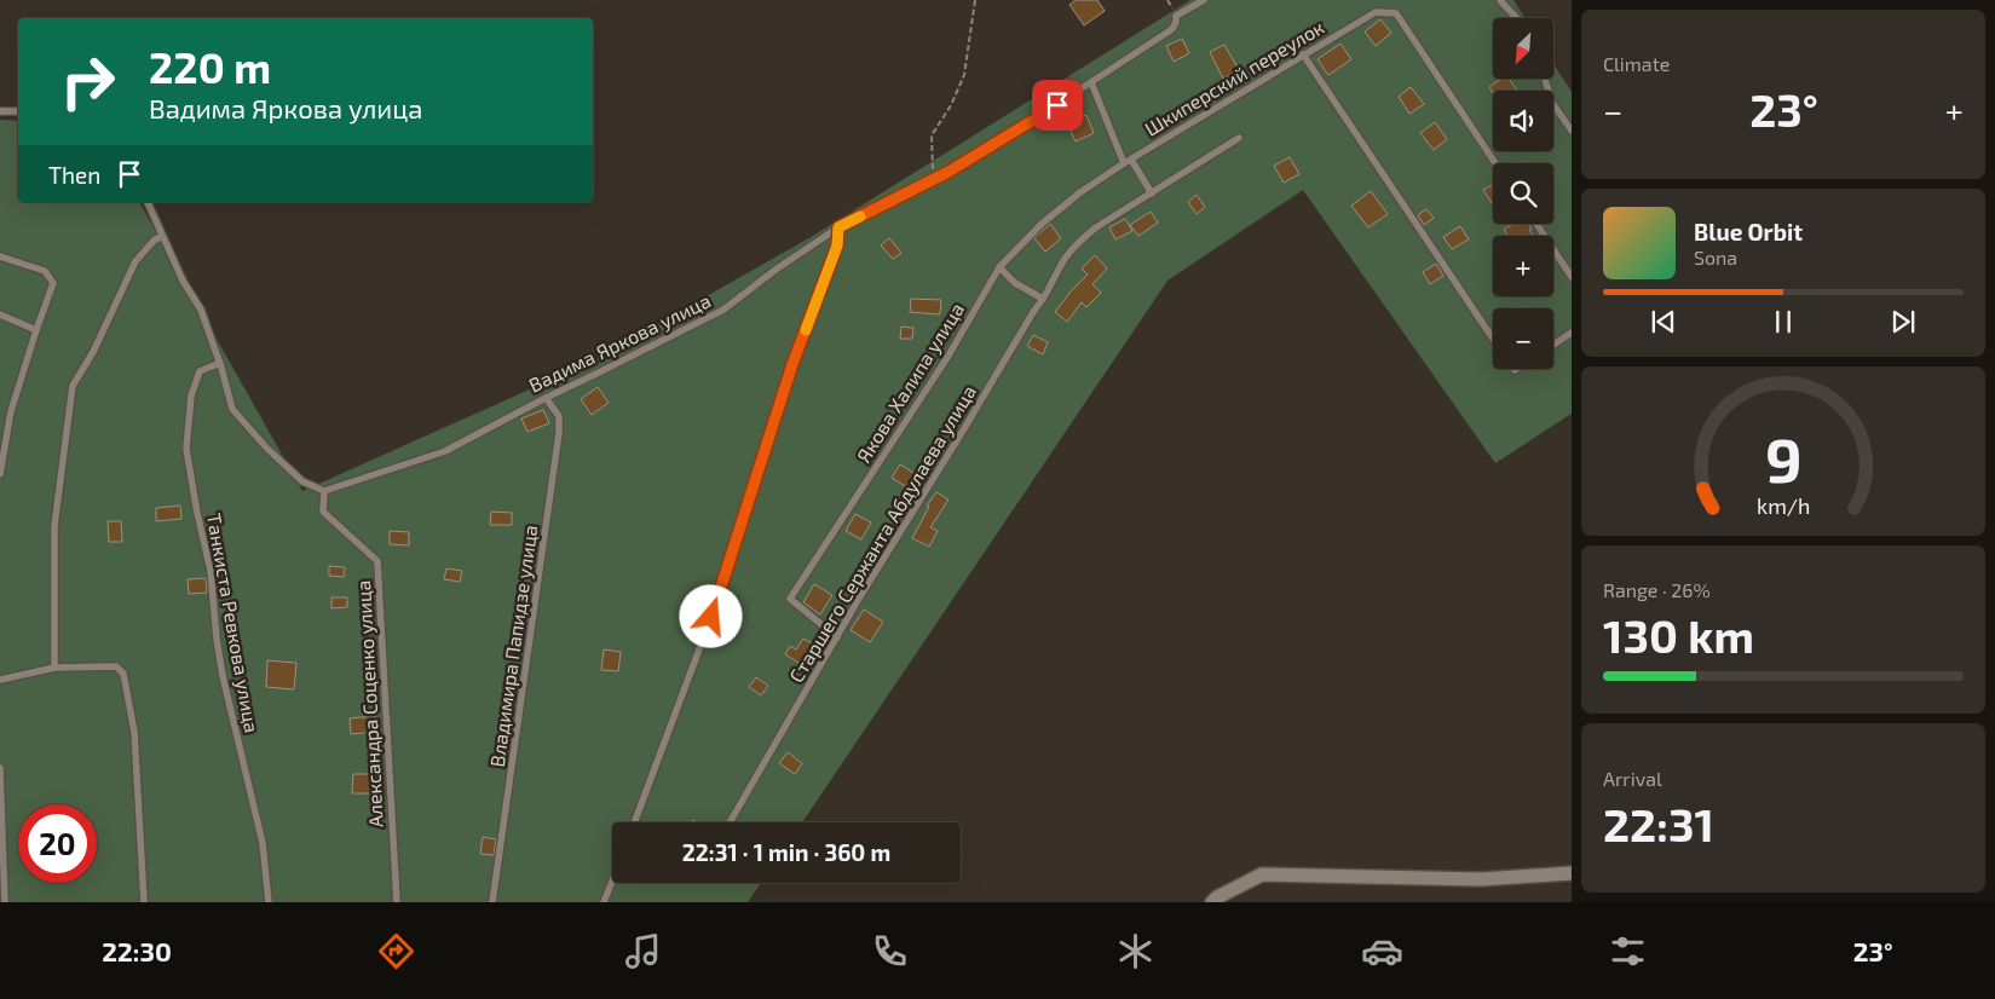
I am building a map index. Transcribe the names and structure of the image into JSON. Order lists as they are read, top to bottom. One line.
{"streets":{"lane":["Шкиперский переулок","Вадима Яркова улица","Якова Халипа улица","Старшего Сержанта Абдулаева улица","Танкиста Ревкова улица","Владимира Папидзе улица","Александра Соценко улица"]},"crossings":[["Шкиперский переулок","Якова Халипа улица"],["Вадима Яркова улица","Владимира Папидзе улица"],["Вадима Яркова улица","Александра Соценко улица"],["Якова Халипа улица","Старшего Сержанта Абдулаева улица"]],"north":"bottom left","page":{"tile":["Climate",["Range · 26%","130 km"],["Arrival","22:31"]],"map_buttons":["+","−"],"turn":["220 m","Вадима Яркова улица"],"heat":["−","23°","+"],"then":"Then","song":["Blue Orbit","Sona"],"limit":"20","trip":"22:31 · 1 min · 360 m","tabs":["22:30","23°"],"gauge":["9","km/h"]}}
